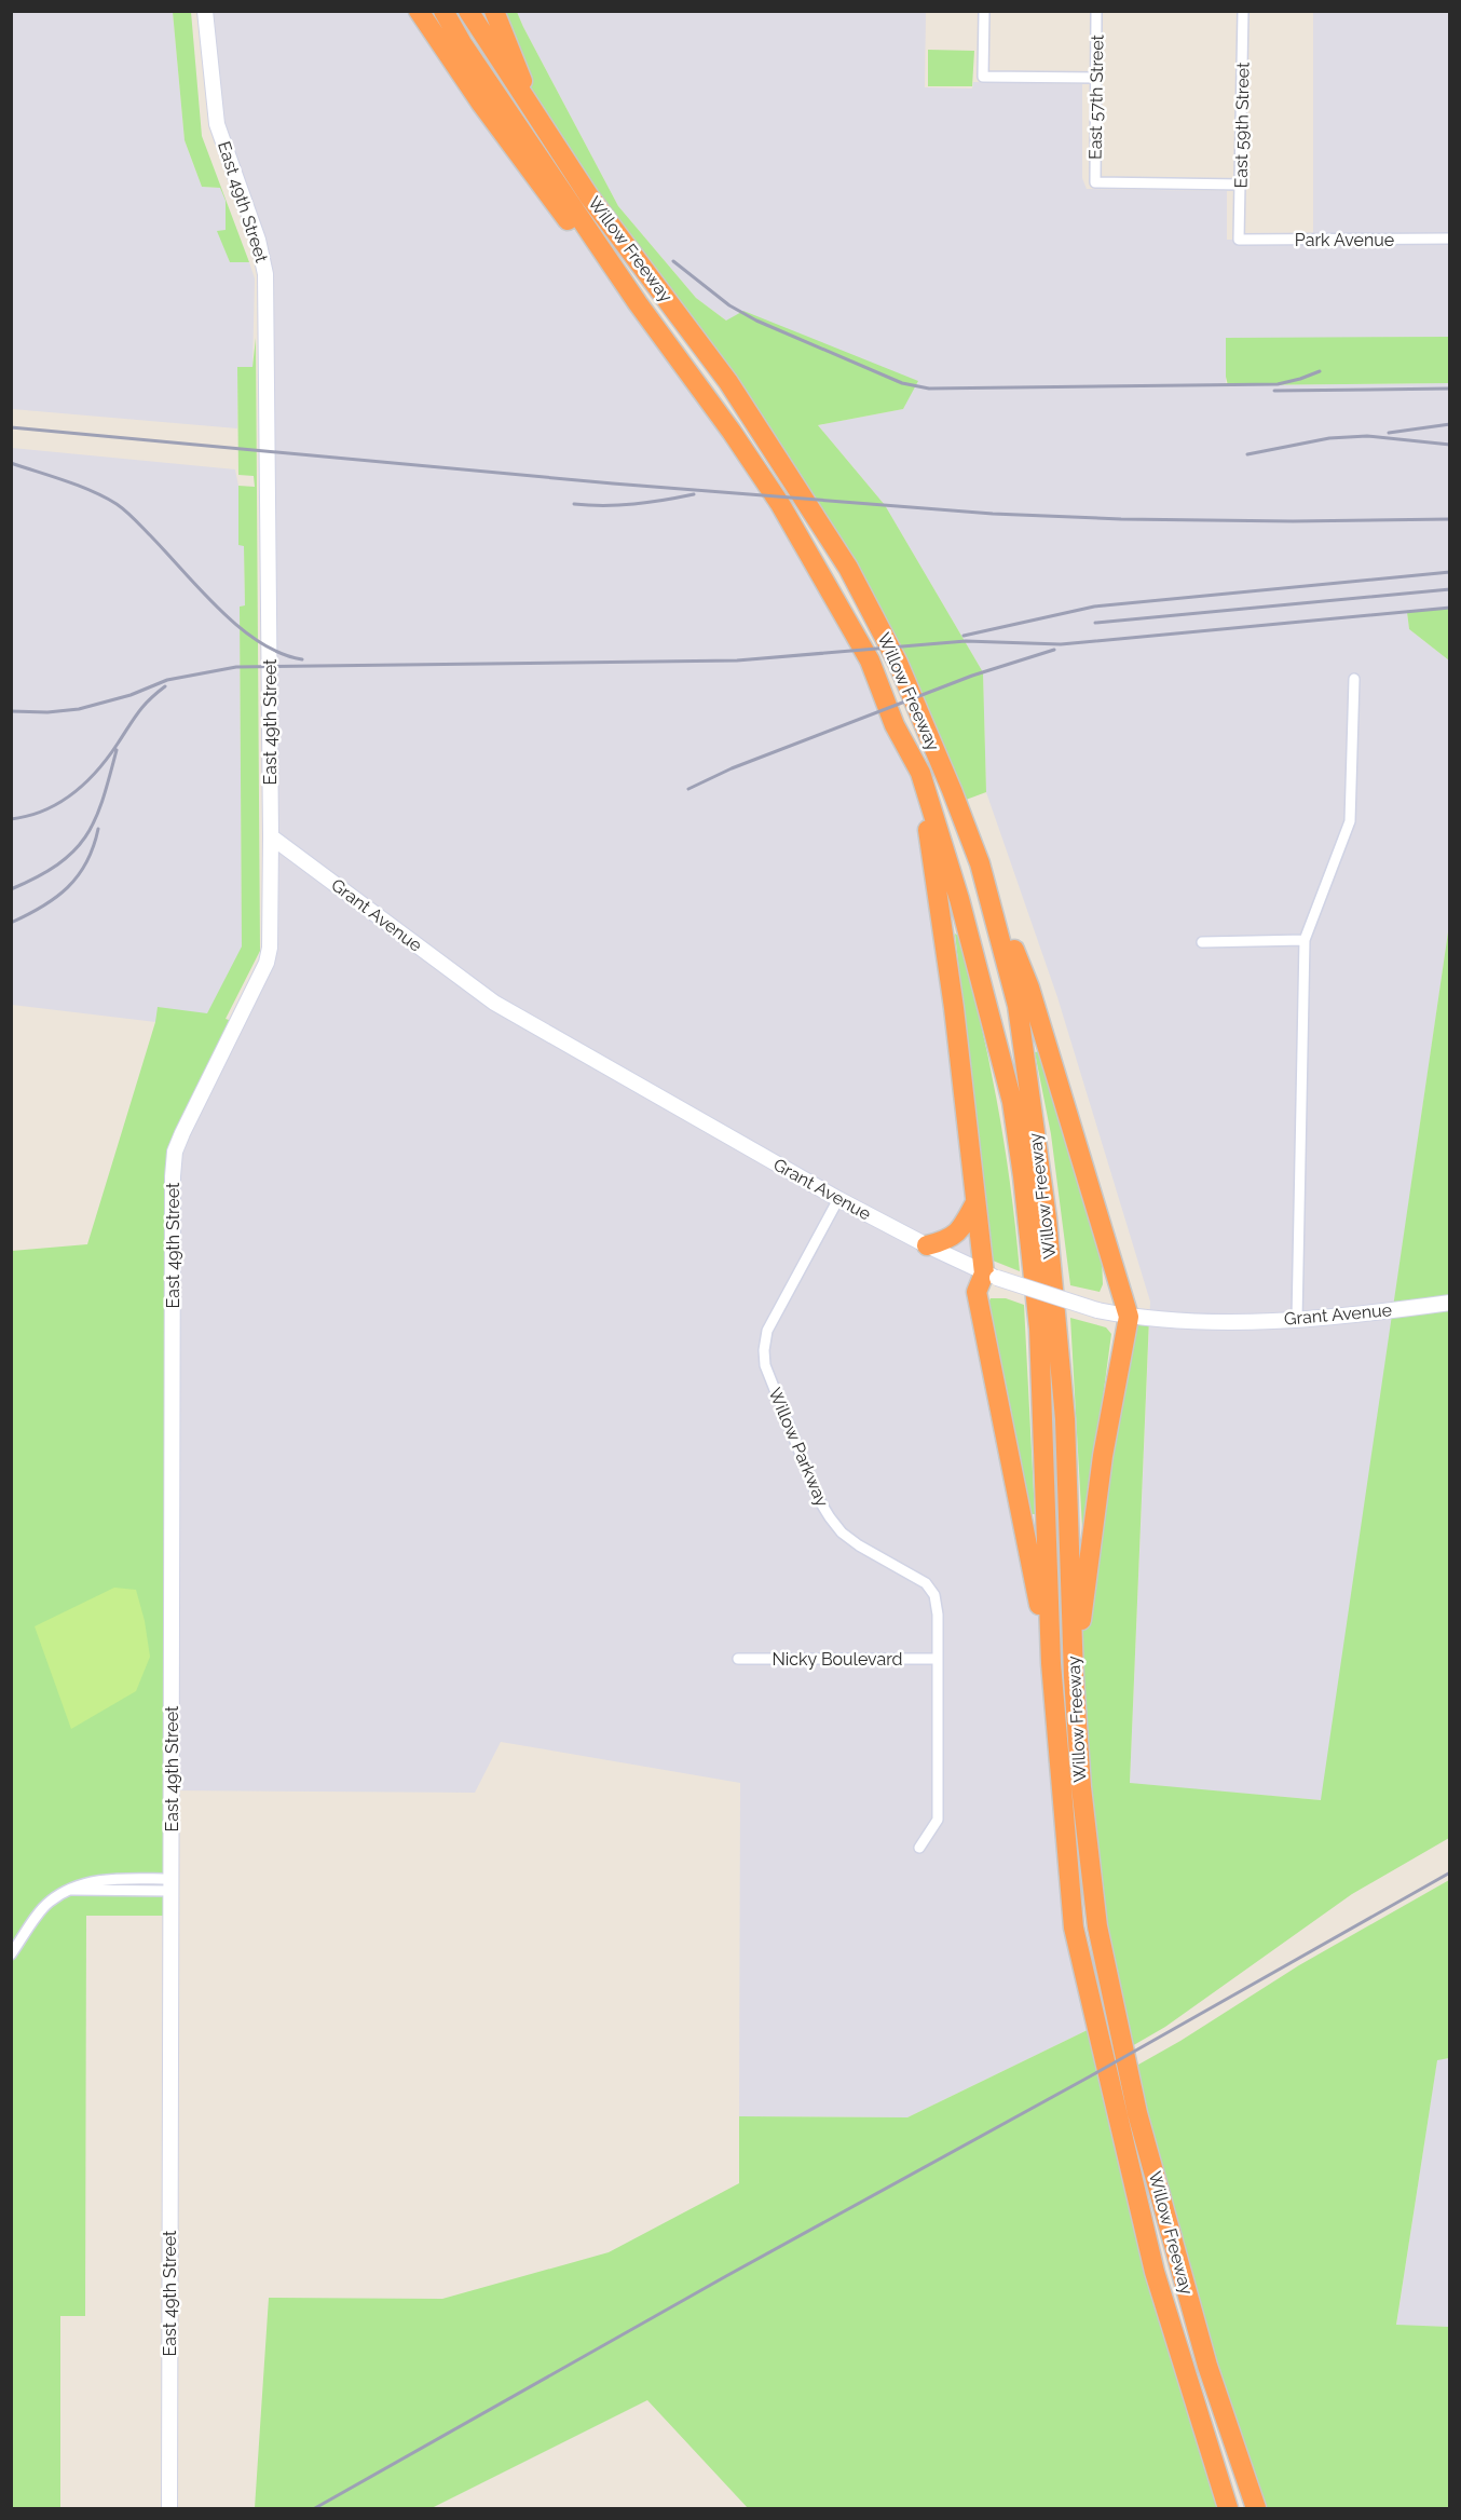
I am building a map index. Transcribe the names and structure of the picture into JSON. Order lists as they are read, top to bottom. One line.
{"streets":{"highway":["Willow Freeway"],"street":["East 57th Street","East 59th Street","East 49th Street","Park Avenue","Grant Avenue","Willow Parkway","Nicky Boulevard"]},"crossings":[["East 57th Street","East 59th Street"],["East 59th Street","Park Avenue"],["East 49th Street","Grant Avenue"],["Grant Avenue","Willow Parkway"],["Willow Parkway","Nicky Boulevard"]]}
